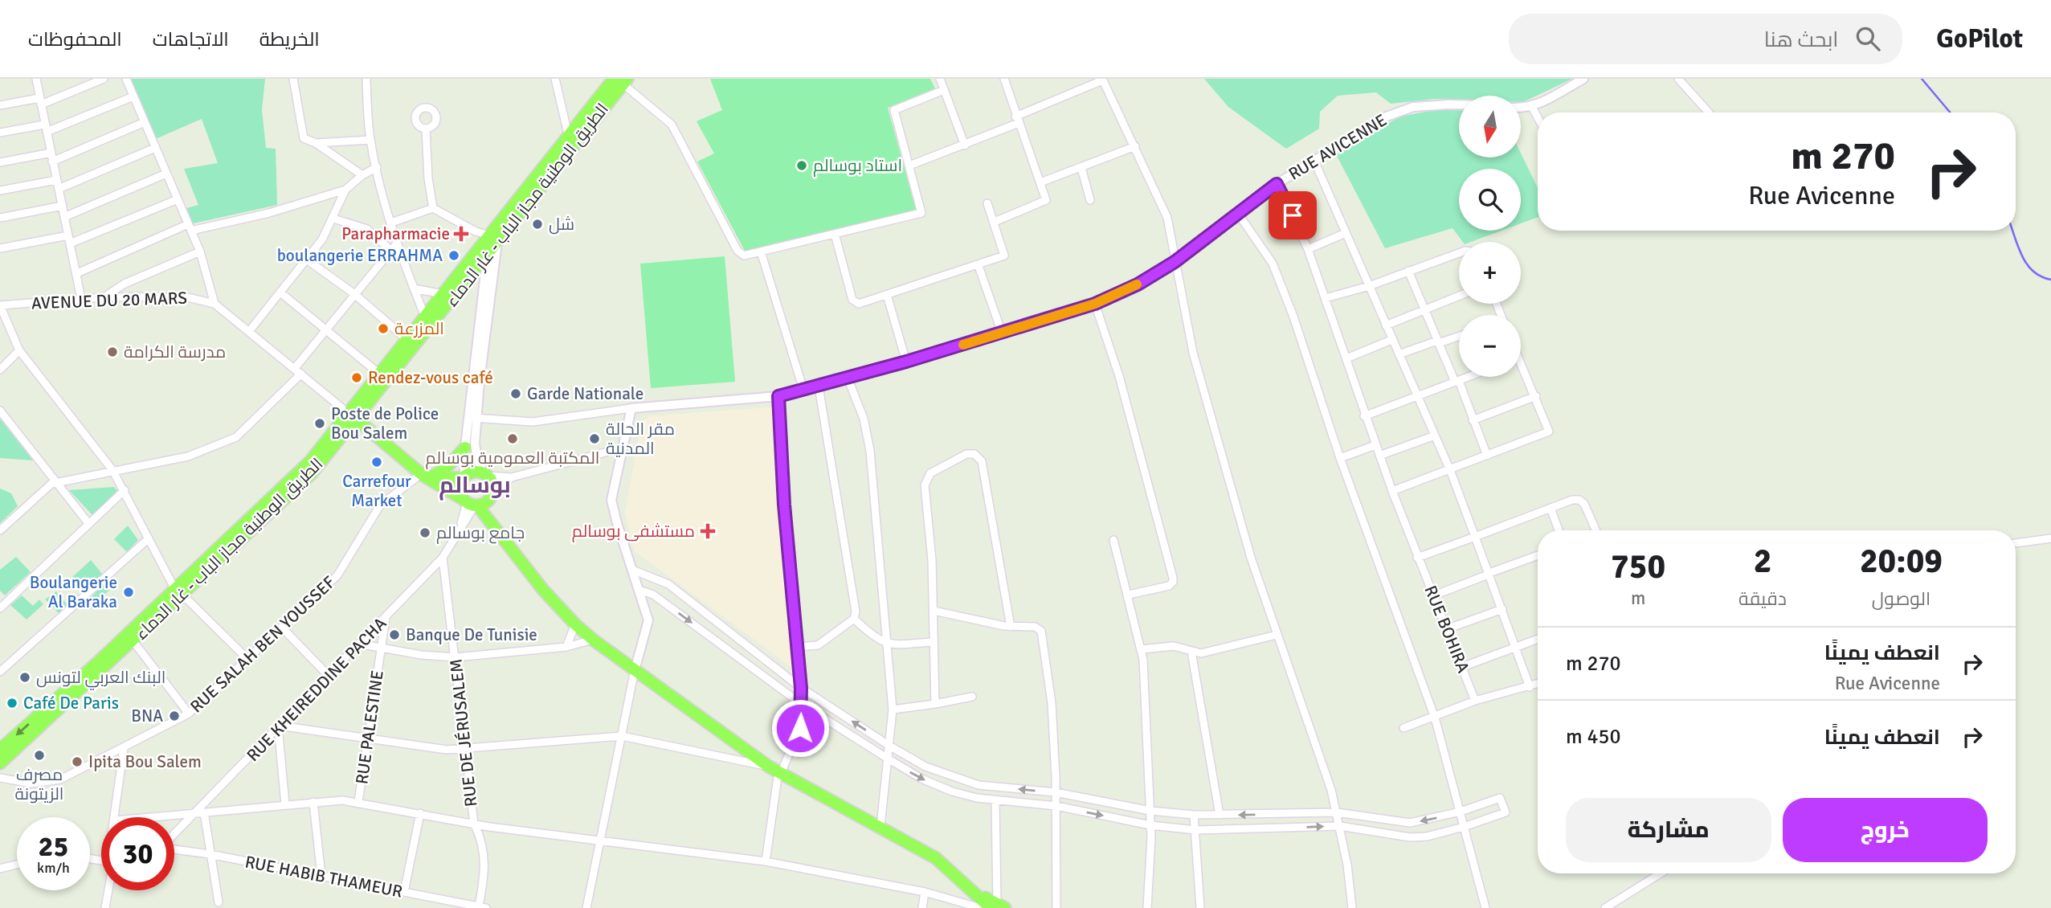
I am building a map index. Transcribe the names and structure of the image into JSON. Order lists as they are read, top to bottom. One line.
{"streets":{"main road":["الطريق الوطنية مجاز الباب - غار الدماء","AVENUE DU 20 MARS"],"street":["RUE AVICENNE","RUE BOHIRA","RUE SALAH BEN YOUSSEF","RUE KHEIREDDINE PACHA","RUE PALESTINE","RUE DE JÉRUSALEM","RUE HABIB THAMEUR"]},"crossings":[["RUE AVICENNE","RUE BOHIRA"],["الطريق الوطنية مجاز الباب - غار الدماء","AVENUE DU 20 MARS"],["AVENUE DU 20 MARS","RUE SALAH BEN YOUSSEF"],["AVENUE DU 20 MARS","RUE KHEIREDDINE PACHA"],["RUE KHEIREDDINE PACHA","RUE PALESTINE"],["RUE KHEIREDDINE PACHA","RUE DE JÉRUSALEM"],["RUE DE JÉRUSALEM","RUE HABIB THAMEUR"]],"districts":["بوسالم"],"places":{"other":["استاد بوسالم","شل","boulangerie ERRAHMA","المزرعة","مدرسة الكرامة","Rendez-vous café","Garde Nationale","Poste de Police Bou Salem","المكتبة العمومية بوسالم","مقر الحالة المدنية","Carrefour Market","جامع بوسالم","Boulangerie Al Baraka","Banque De Tunisie","البنك العربي لتونس","Café De Paris","BNA","مصرف الزيتونة","Ipita Bou Salem"],"health":["Parapharmacie","مستشفى بوسالم"]},"north":"bottom","page":{"header":"GoPilot","search":"ابحث هنا","nav":["الخريطة","الاتجاهات","المحفوظات"],"map_buttons":["+","−"],"turn":["270 m","Rue Avicenne"],"eta":["20:09","الوصول","2","دقيقة","750","m"],"list":[{"name":"انعطف يمينًا","note":"Rue Avicenne","value":"270 m"},{"name":"انعطف يمينًا","value":"450 m"}],"buttons":["خروج","مشاركة"],"speed":"25 km/h","limit":"30"}}
